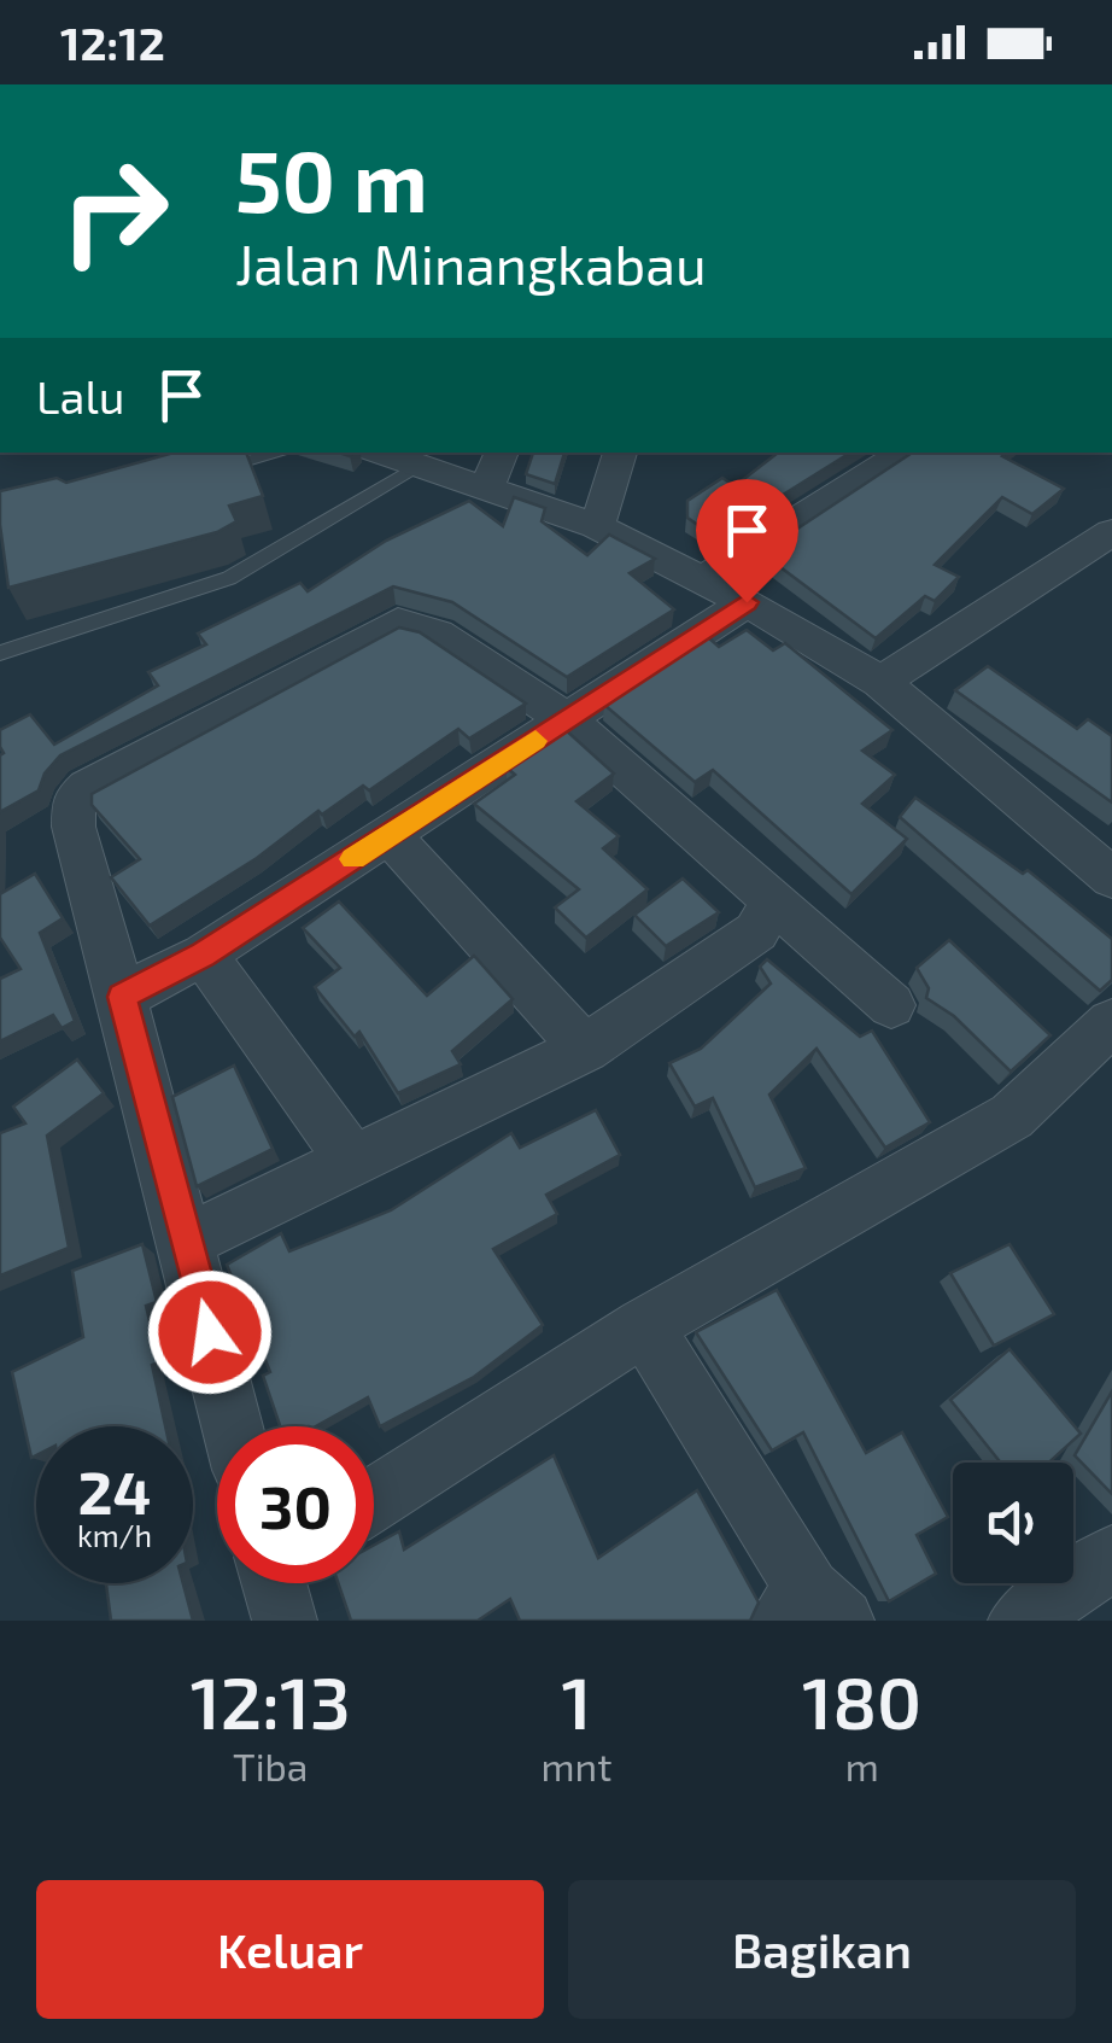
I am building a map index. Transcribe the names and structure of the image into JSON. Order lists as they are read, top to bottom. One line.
{"page":{"status":"12:12","turn":["50 m","Jalan Minangkabau"],"then":"Lalu","speed":"24 km/h","limit":"30","eta":["12:13","Tiba","1","mnt","180","m"],"buttons":["Keluar","Bagikan"]}}
